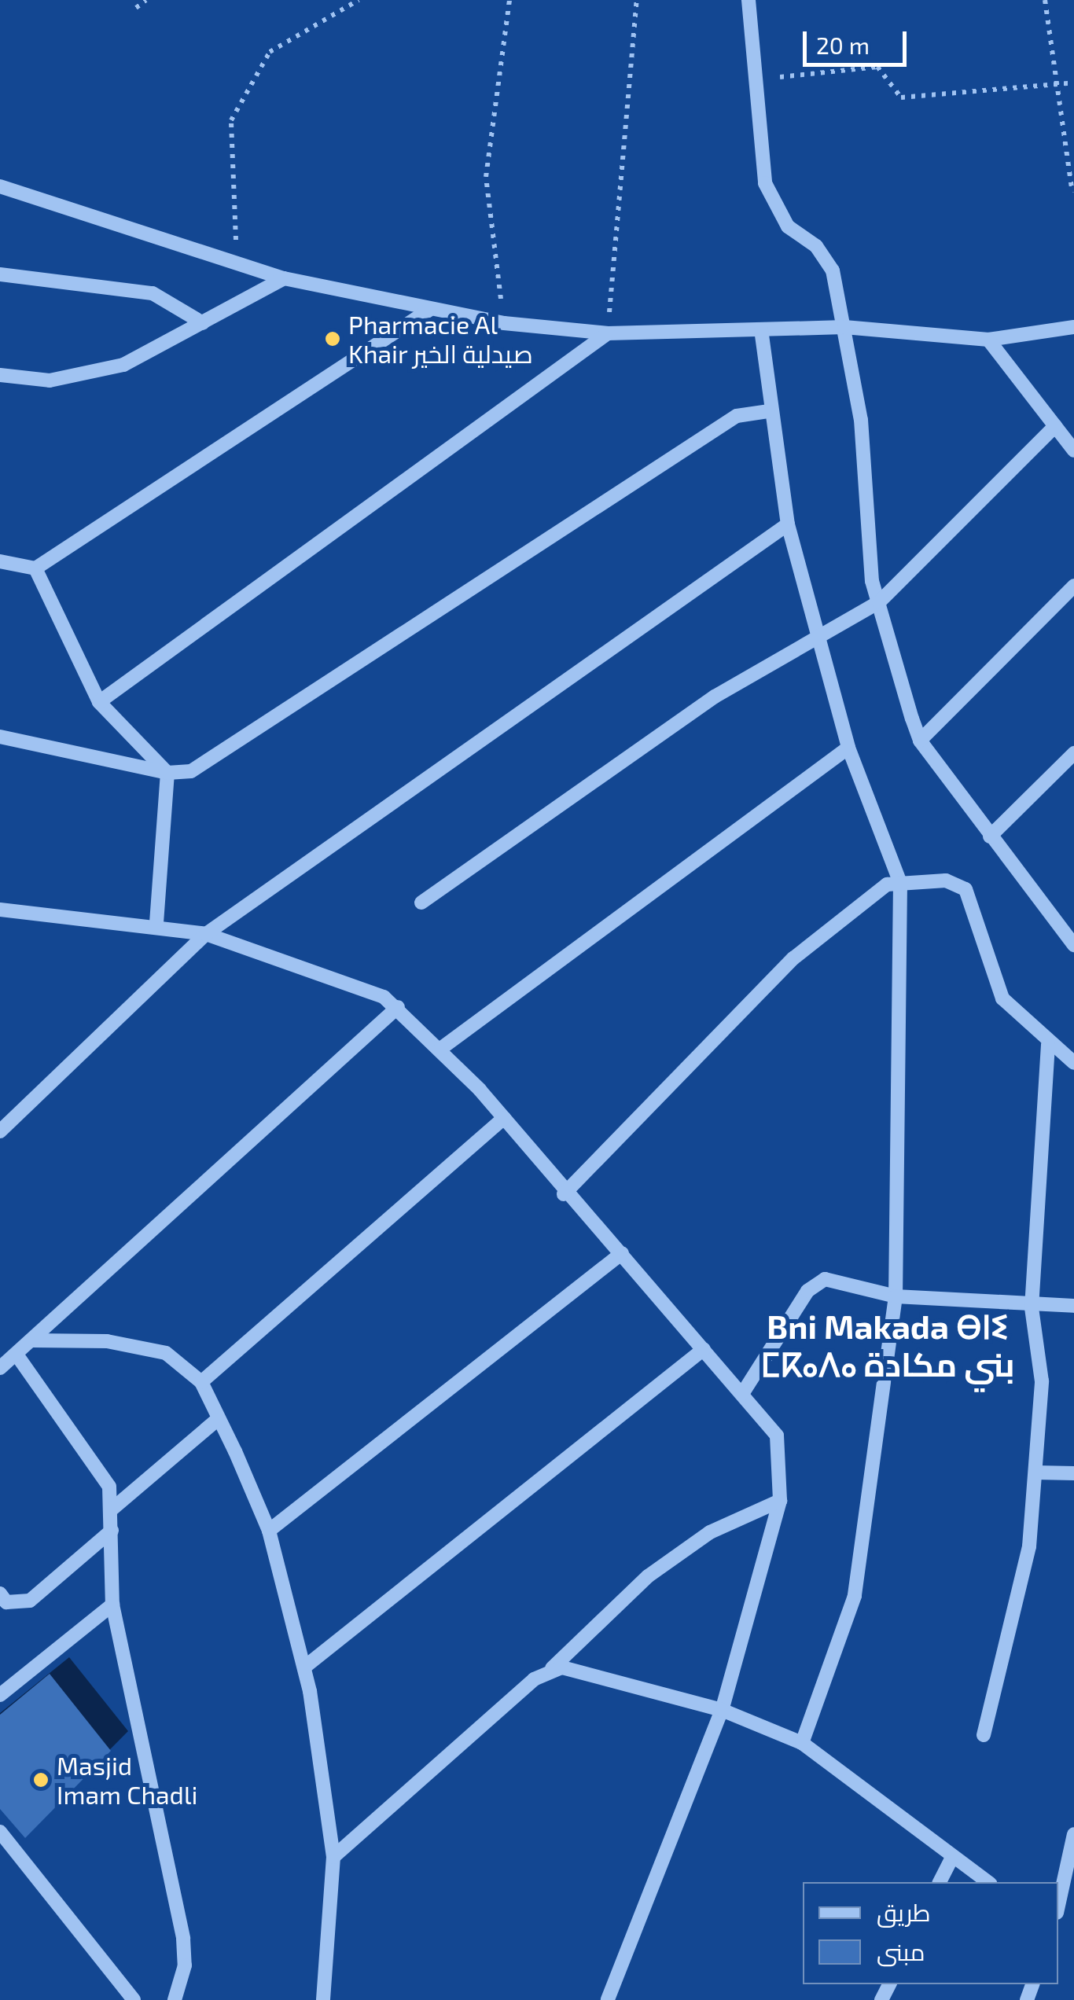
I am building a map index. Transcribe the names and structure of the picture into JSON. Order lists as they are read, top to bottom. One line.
{"districts":["Bni Makada ⴱⵏⵉ ⵎⴽⴰⴷⴰ بني مكادة"],"places":["Pharmacie Al Khair صيدلية الخير","Masjid Imam Chadli"],"legend":["طريق","مبنى"],"scale_bar":"20 m"}
